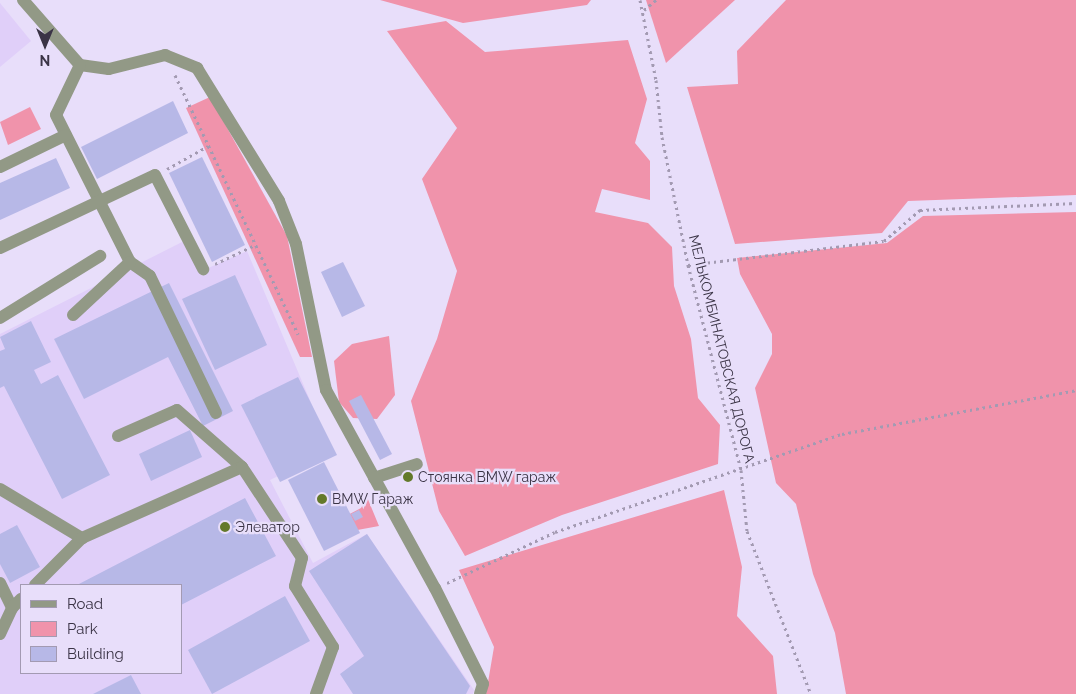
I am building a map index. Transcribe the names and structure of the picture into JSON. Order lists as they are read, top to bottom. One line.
{"streets":{"path":["МЕЛЬКОМБИНАТОВСКАЯ ДОРОГА"]},"places":["Стоянка BMW гараж","BMW Гараж","Элеватор"],"legend":["Road","Park","Building"],"north":"bottom"}
